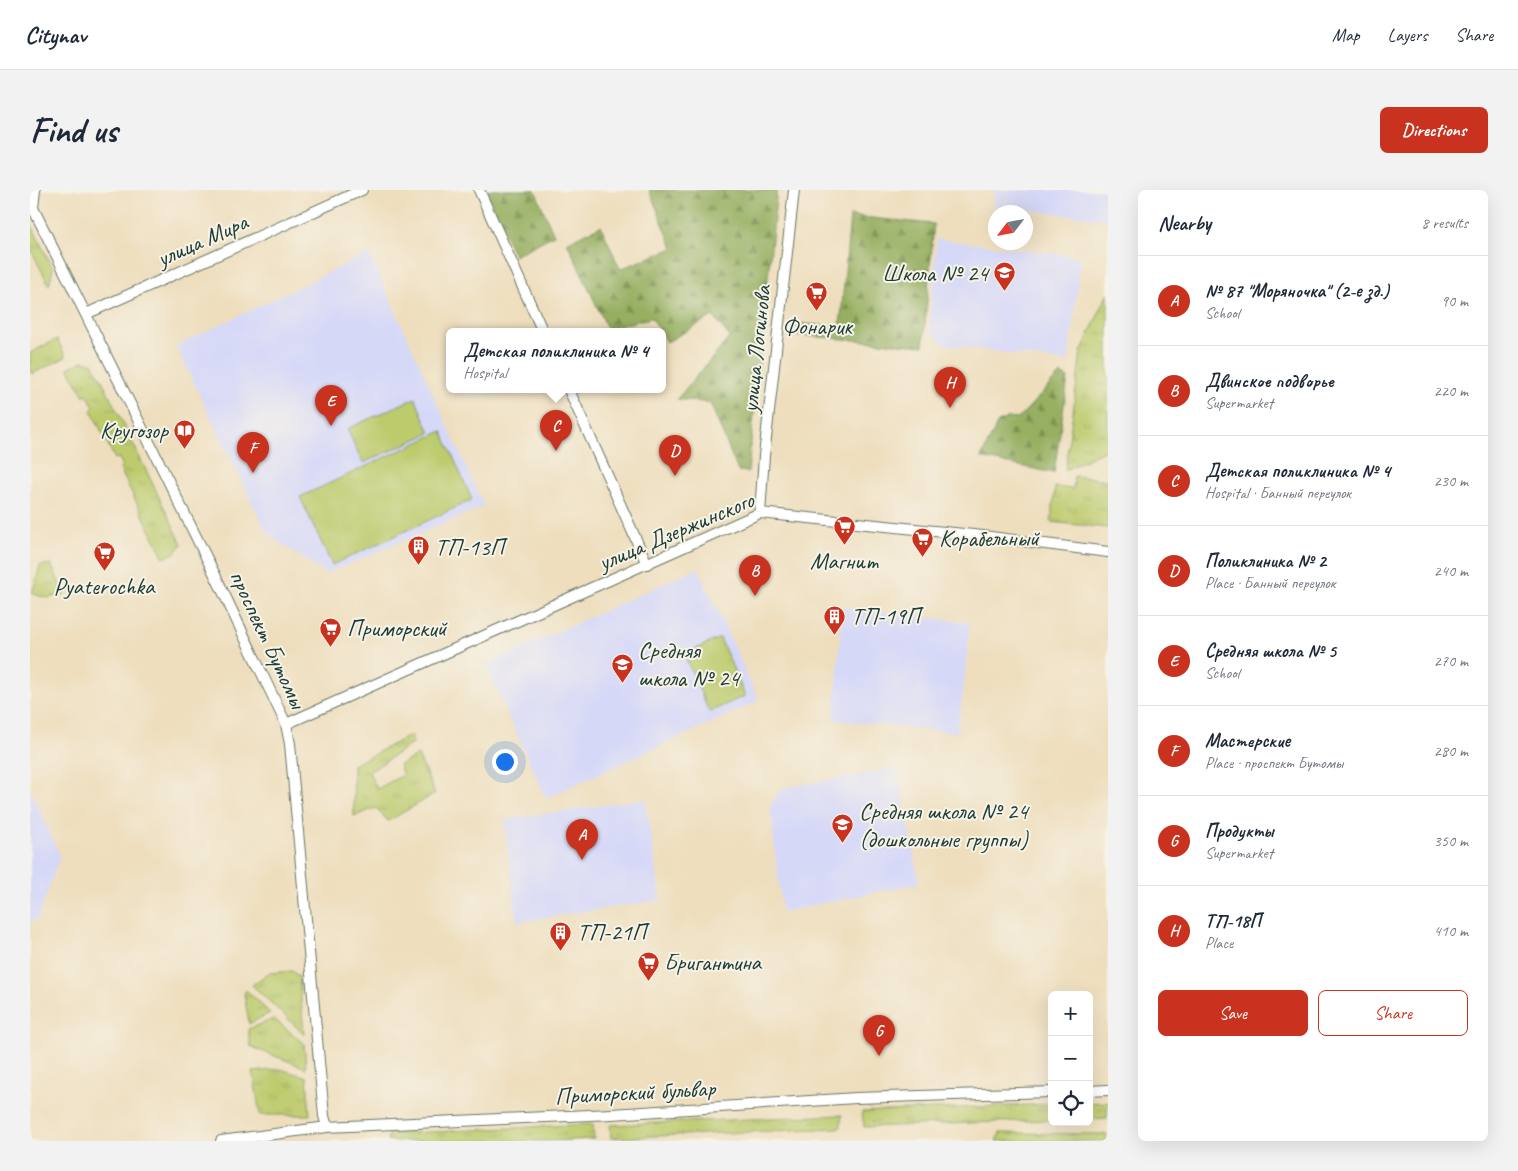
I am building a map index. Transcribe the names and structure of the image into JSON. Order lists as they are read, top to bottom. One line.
{"streets":{"street":["улица Мира","улица Логинова","улица Дзержинского","проспект Бутомы","Приморский бульвар"]},"crossings":[["улица Мира","проспект Бутомы"],["улица Логинова","улица Дзержинского"],["улица Дзержинского","проспект Бутомы"],["проспект Бутомы","Приморский бульвар"]],"places":{"school or university":["Школа № 24","Средняя школа № 24","Средняя школа № 24 (дошкольные группы)"],"supermarket":["Фонарик","Магнит","Корабельный","Pyaterochka","Приморский","Бригантина"],"library":["Кругозор"],"building":["ТП-13П","ТП-19П","ТП-21П"]},"north":"bottom left","page":{"header":"Citynav","nav":["Map","Layers","Share"],"buttons":["Directions",["Save","Share"]],"title":"Find us","heading":["Nearby","8 results"],"list":[{"mark":"A","name":"№ 87 \"Моряночка\" (2-е зд.)","note":"School","value":"90 m"},{"mark":"B","name":"Двинское подворье","note":"Supermarket","value":"220 m"},{"mark":"C","name":"Детская поликлиника № 4","note":"Hospital · Банный переулок","value":"230 m"},{"mark":"D","name":"Поликлиника № 2","note":"Place · Банный переулок","value":"240 m"},{"mark":"E","name":"Средняя школа № 5","note":"School","value":"270 m"},{"mark":"F","name":"Мастерские","note":"Place · проспект Бутомы","value":"280 m"},{"mark":"G","name":"Продукты","note":"Supermarket","value":"350 m"},{"mark":"H","name":"ТП-18П","note":"Place","value":"410 m"}],"popup":["Детская поликлиника № 4","Hospital"],"pins":["H","E","C","F","D","B","A","G"],"map_buttons":["+","−"]}}
